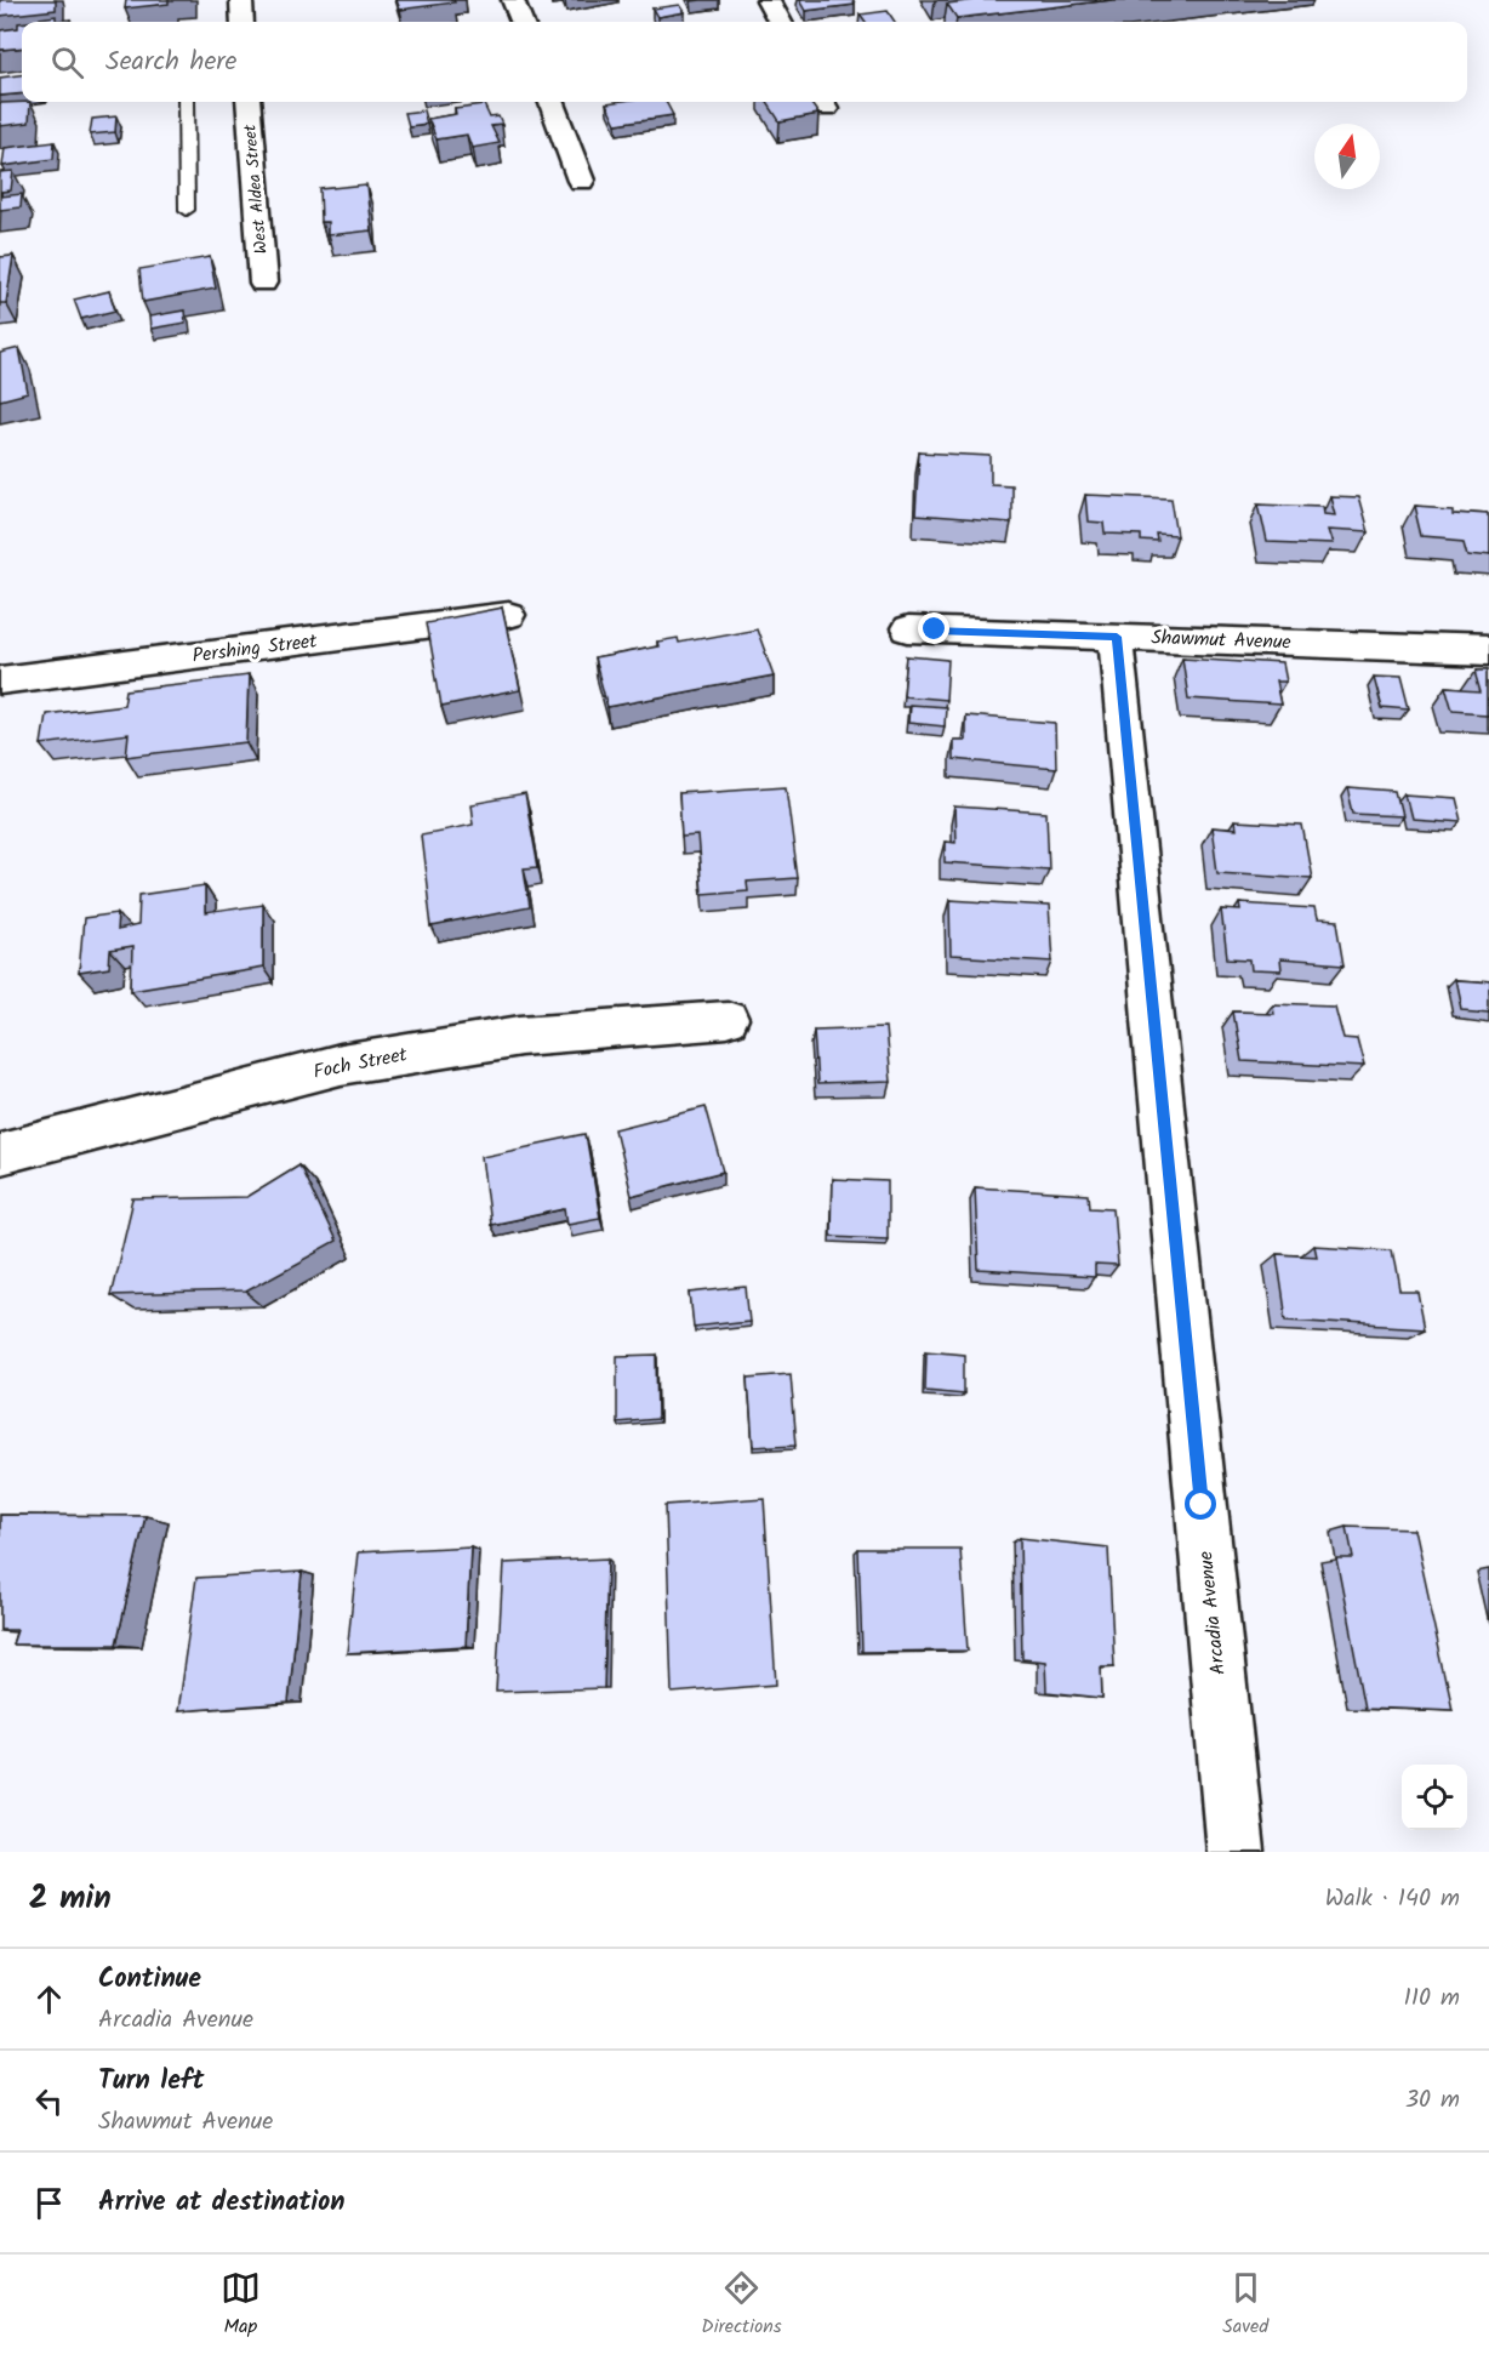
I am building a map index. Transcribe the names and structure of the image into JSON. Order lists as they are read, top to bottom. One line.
{"streets":{"street":["West Aldea Street","Shawmut Avenue","Pershing Street","Foch Street","Arcadia Avenue"]},"crossings":[["Shawmut Avenue","Arcadia Avenue"]],"north":"top","page":{"search":"Search here","heading":["2 min","Walk · 140 m"],"list":[["Continue","Arcadia Avenue","110 m"],["Turn left","Shawmut Avenue","30 m"],"Arrive at destination"],"nav":["Map","Directions","Saved"]}}
